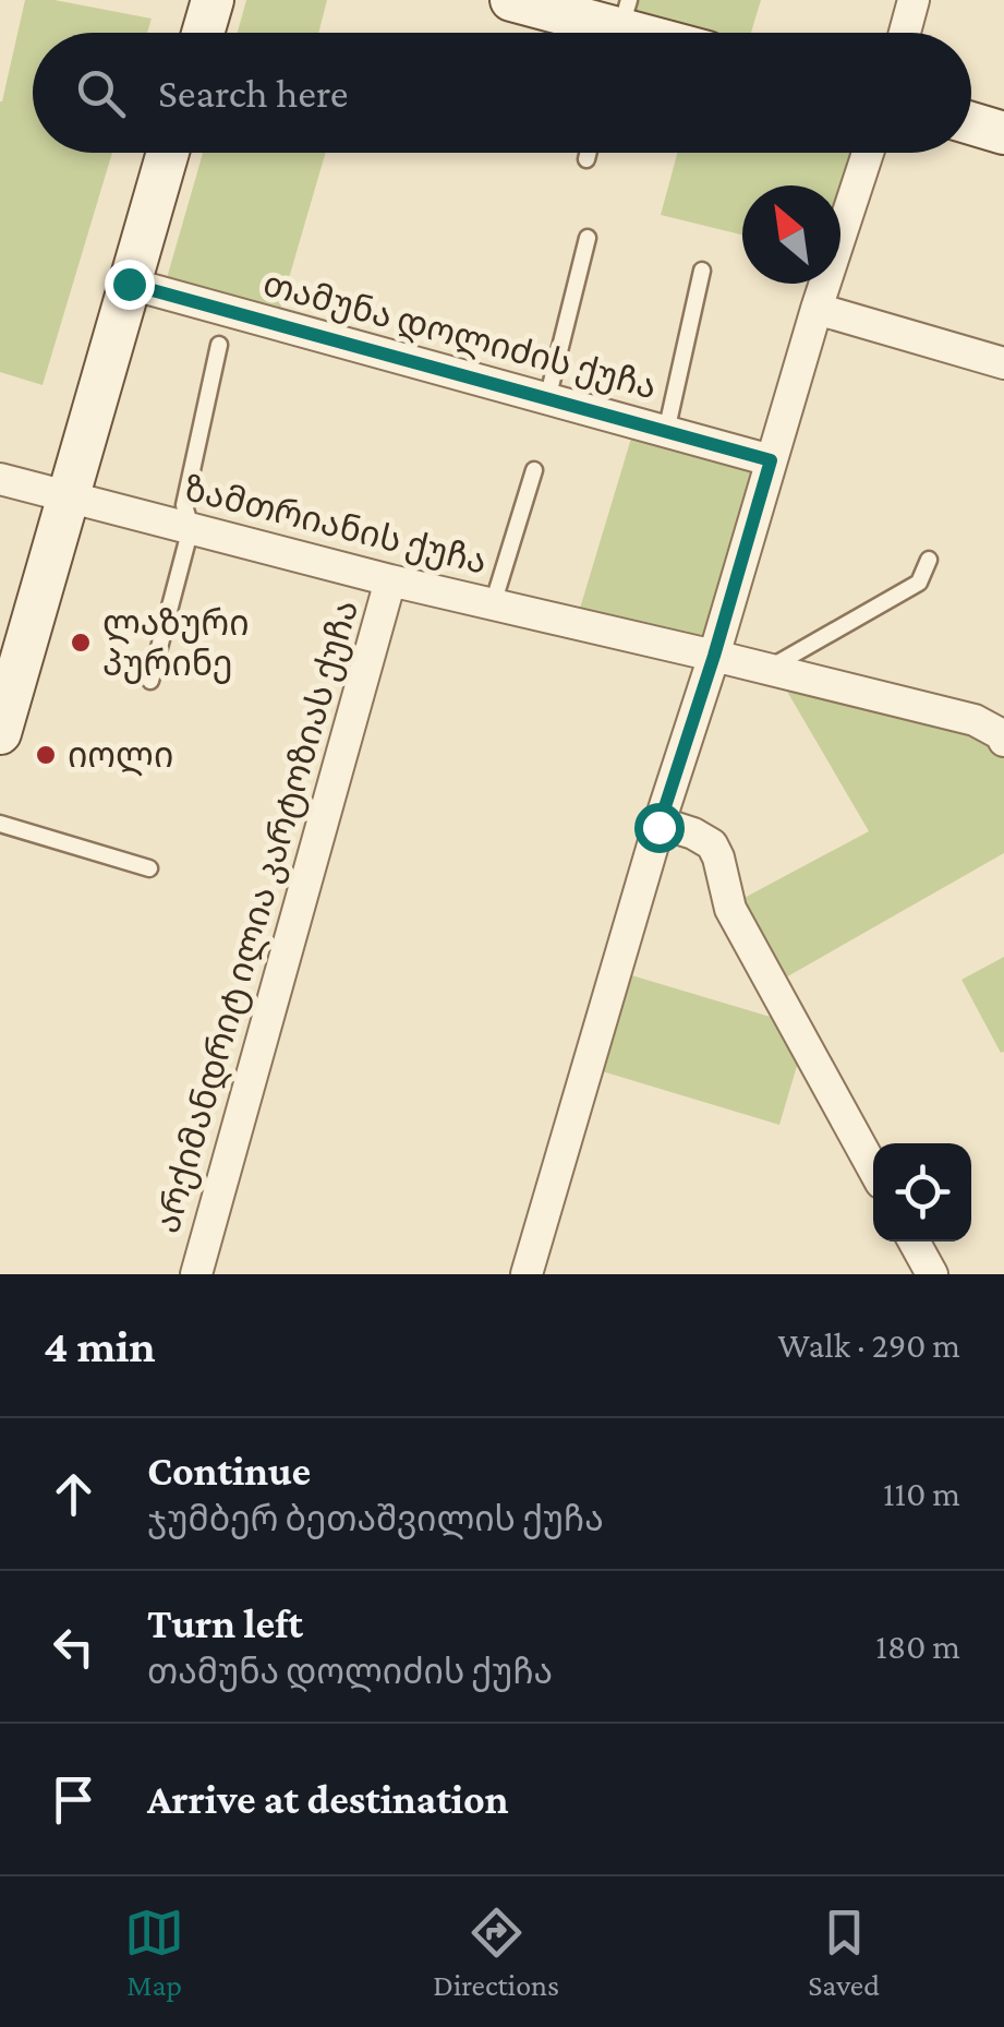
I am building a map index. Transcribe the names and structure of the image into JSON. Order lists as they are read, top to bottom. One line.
{"streets":{"street":["თამუნა დოლიძის ქუჩა","ზამთრიანის ქუჩა","არქიმანდრიტ ილია კარტოზიას ქუჩა"]},"crossings":[["ზამთრიანის ქუჩა","არქიმანდრიტ ილია კარტოზიას ქუჩა"]],"places":["ლაზური პურინე","იოლი"],"north":"top left","page":{"search":"Search here","heading":["4 min","Walk · 290 m"],"list":[["Continue","ჯუმბერ ბეთაშვილის ქუჩა","110 m"],["Turn left","თამუნა დოლიძის ქუჩა","180 m"],"Arrive at destination"],"nav":["Map","Directions","Saved"]}}
